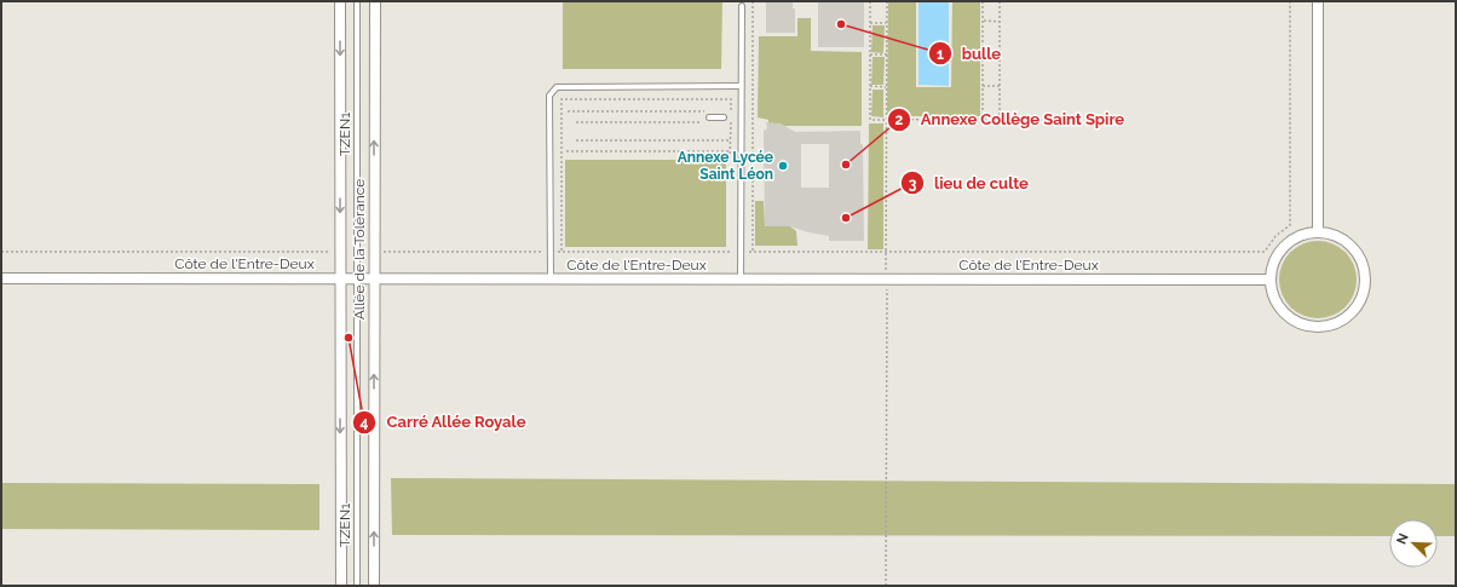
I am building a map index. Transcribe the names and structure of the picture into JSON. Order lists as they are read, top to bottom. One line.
{"streets":{"street":["Allée de la Tolérance","Côte de l'Entre-Deux"],"lane":["TZEN1"]},"crossings":[["TZEN1","Côte de l'Entre-Deux"],["Allée de la Tolérance","Côte de l'Entre-Deux"]],"places":["bulle","Annexe Collège Saint Spire","Annexe Lycée Saint Léon","lieu de culte","Carré Allée Royale"],"north":"top left"}
